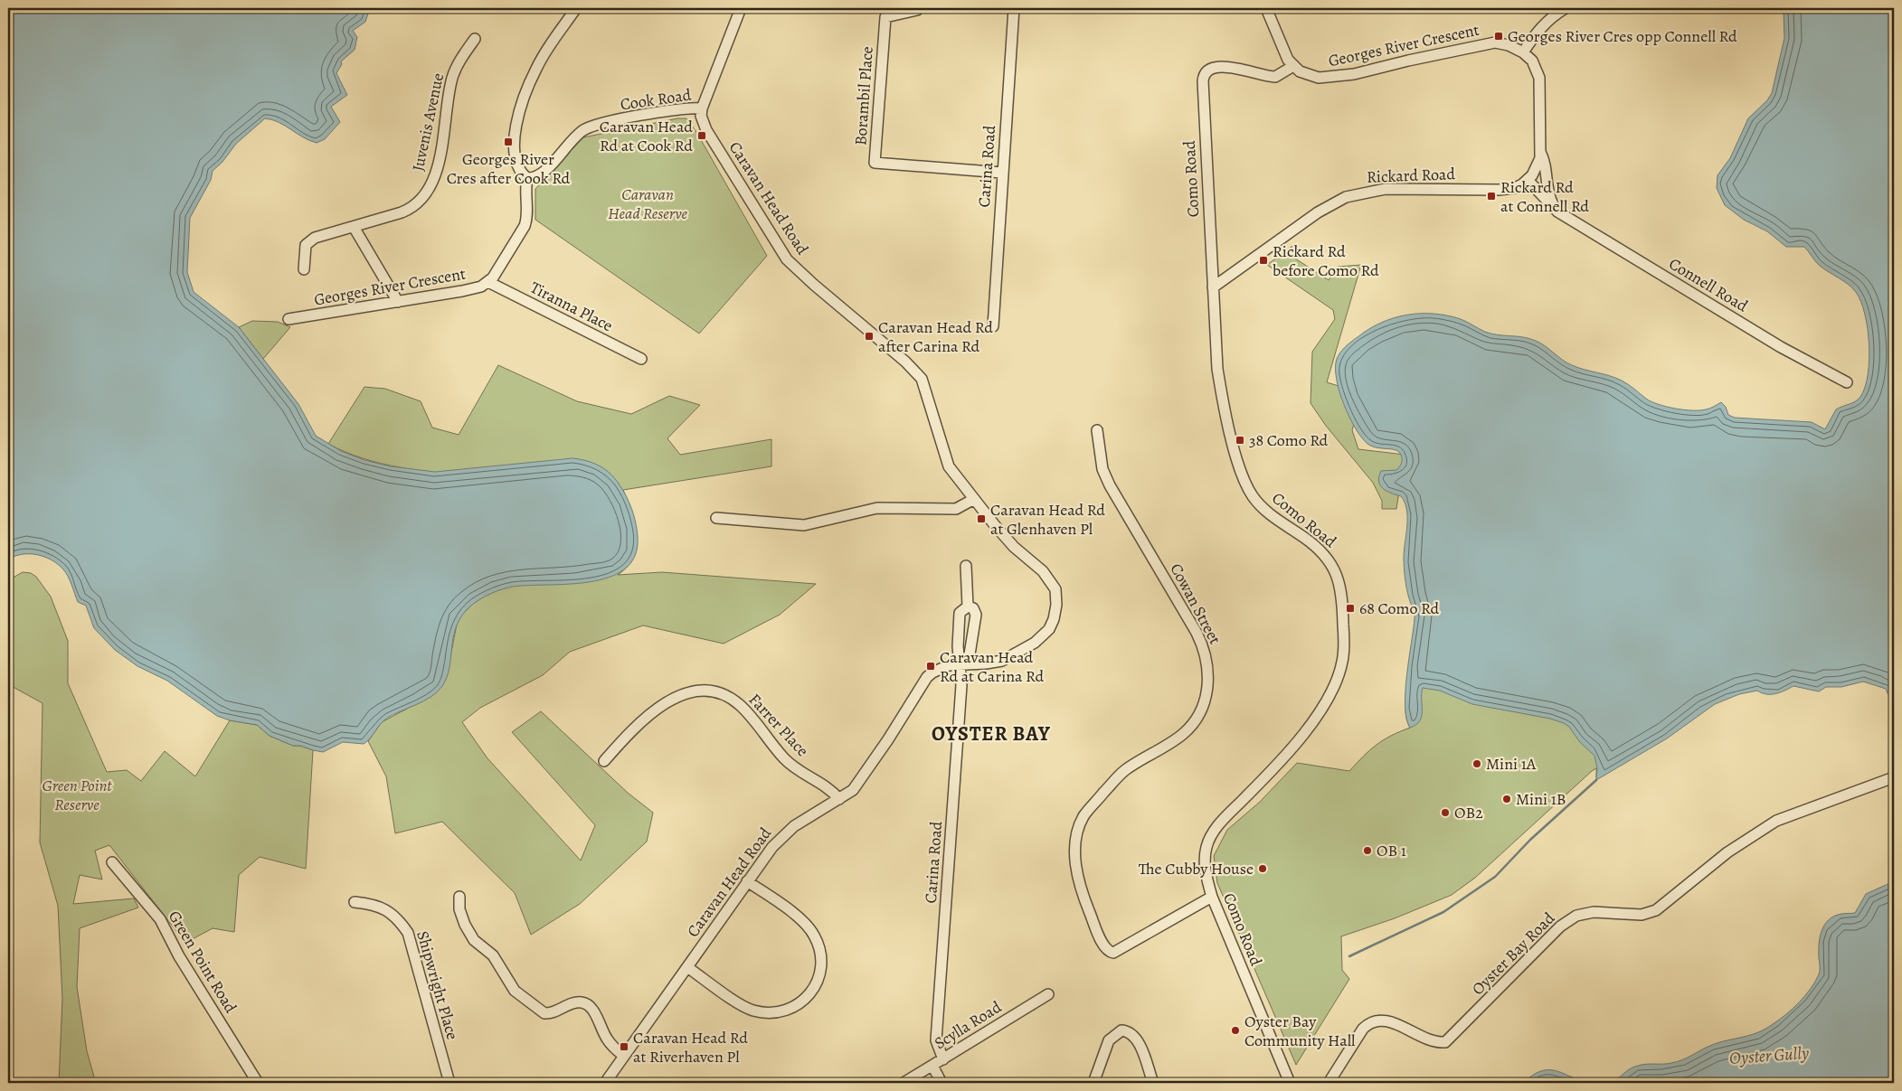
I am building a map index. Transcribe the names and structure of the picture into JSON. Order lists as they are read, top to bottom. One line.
{"streets":{"street":["Georges River Crescent","Borambil Place","Cook Road","Juvenis Avenue","Carina Road","Rickard Road","Como Road","Caravan Head Road","Connell Road","Tiranna Place","Cowan Street","Farrer Place","Oyster Bay Road","Green Point Road","Shipwright Place","Scylla Road"]},"crossings":[["Georges River Crescent","Cook Road"],["Georges River Crescent","Como Road"],["Georges River Crescent","Tiranna Place"],["Borambil Place","Carina Road"],["Cook Road","Caravan Head Road"],["Carina Road","Caravan Head Road"],["Carina Road","Scylla Road"],["Rickard Road","Como Road"],["Rickard Road","Connell Road"],["Como Road","Cowan Street"],["Caravan Head Road","Farrer Place"]],"districts":["OYSTER BAY"],"water":["Oyster Gully"],"parks":["Caravan Head Reserve","Green Point Reserve"],"places":{"transit":["Georges River Cres opp Connell Rd","Caravan Head Rd at Cook Rd","Georges River Cres after Cook Rd","Rickard Rd at Connell Rd","Rickard Rd before Como Rd","Caravan Head Rd after Carina Rd","38 Como Rd","Caravan Head Rd at Glenhaven Pl","68 Como Rd","Caravan Head Rd at Carina Rd","Caravan Head Rd at Riverhaven Pl"],"other":["Mini 1A","Mini 1B","OB2","OB 1","The Cubby House","Oyster Bay Community Hall"]}}
